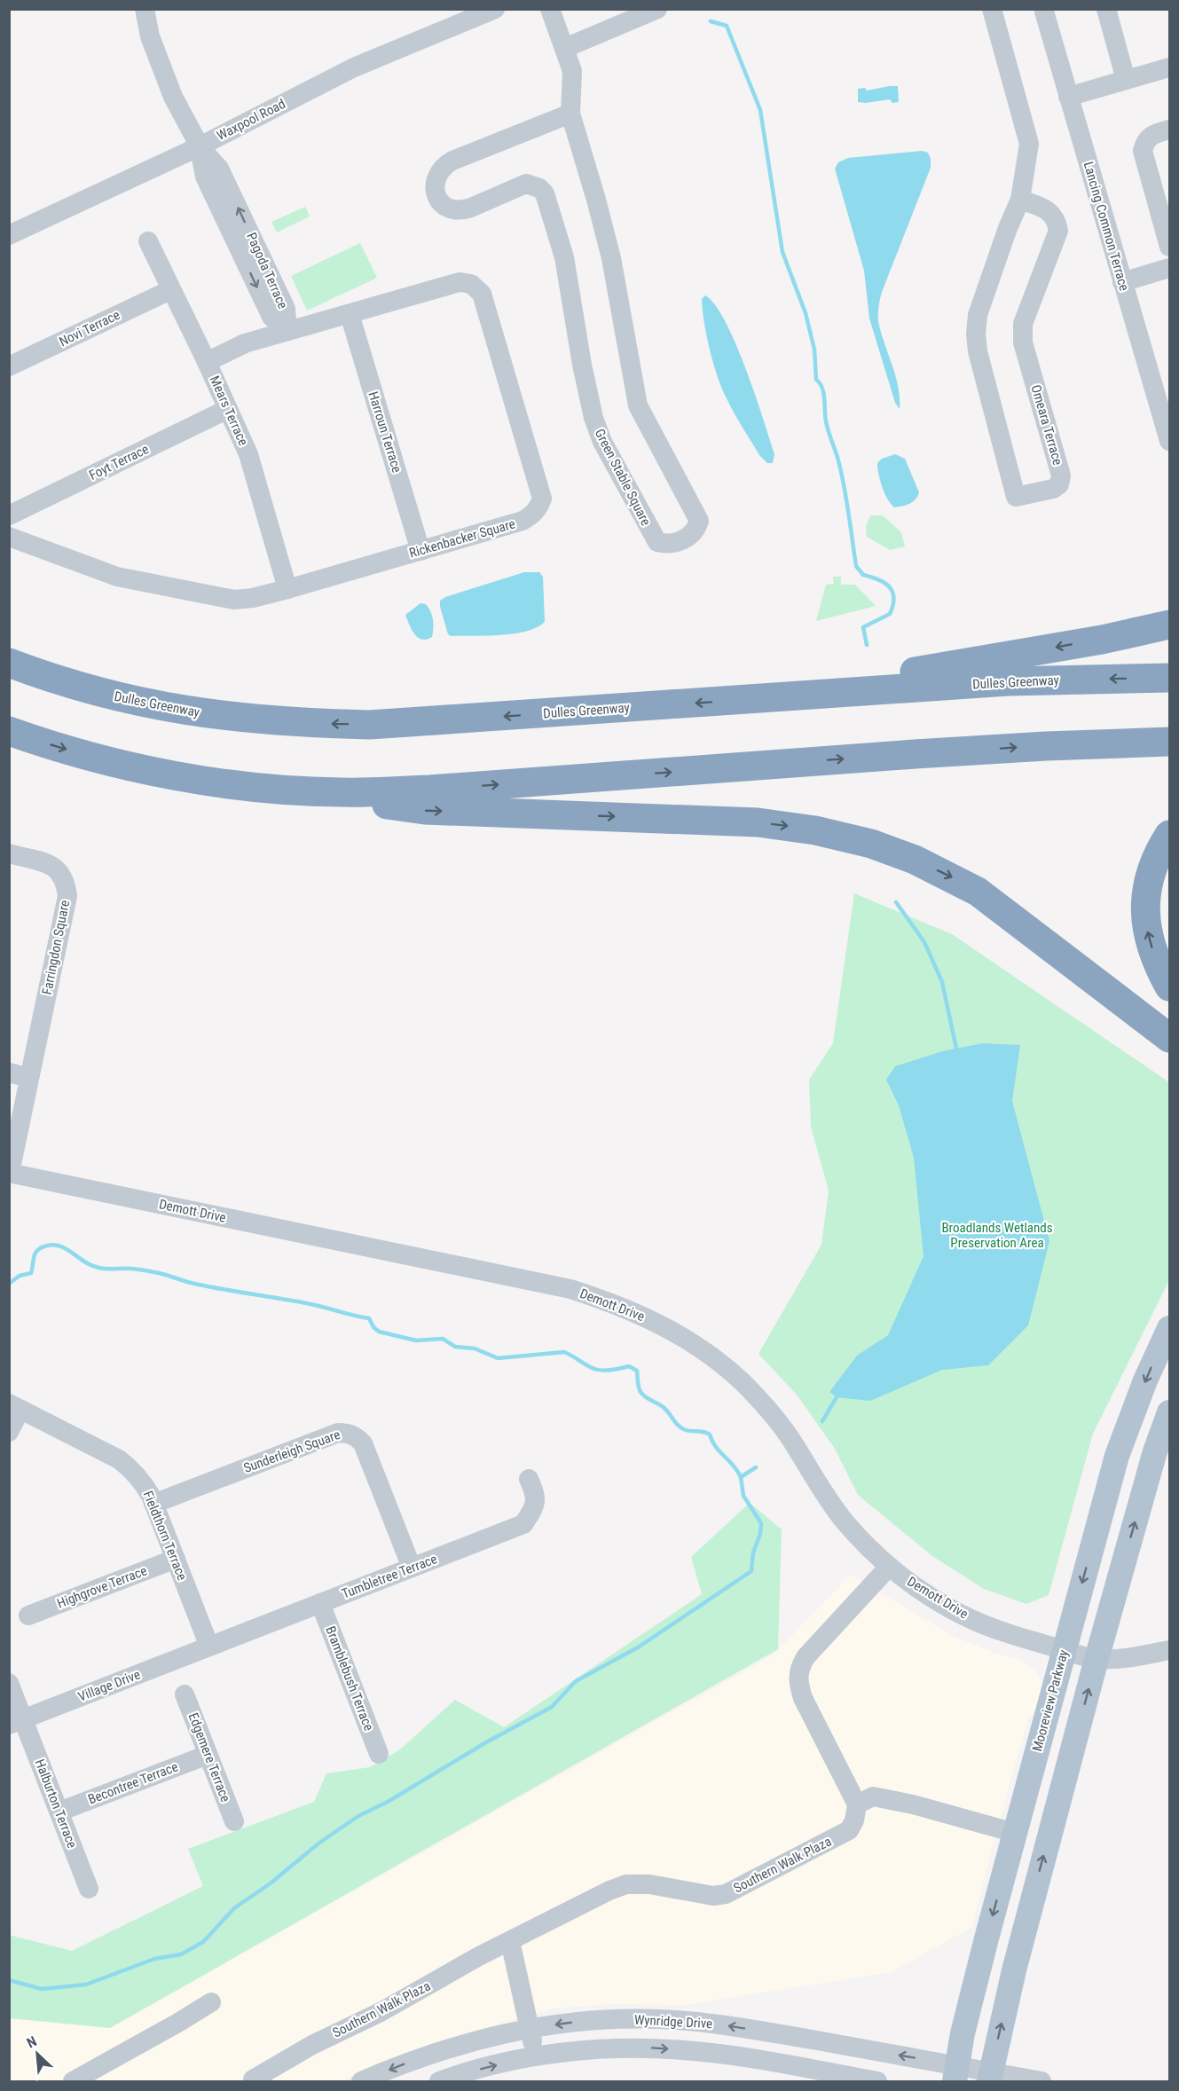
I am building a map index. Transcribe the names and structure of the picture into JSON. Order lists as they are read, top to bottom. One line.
{"streets":{"highway":["Dulles Greenway"],"main road":["Mooreview Parkway"],"street":["Waxpool Road","Lancing Common Terrace","Pagoda Terrace","Novi Terrace","Mears Terrace","Omeara Terrace","Harroun Terrace","Foyt Terrace","Green Stable Square","Rickenbacker Square","Farringdon Square","Demott Drive","Sunderleigh Square","Fieldthorn Terrace","Tumbletree Terrace","Highgrove Terrace","Bramblebush Terrace","Village Drive","Edgemere Terrace","Becontree Terrace","Halburton Terrace","Southern Walk Plaza","Wynridge Drive"]},"crossings":[["Waxpool Road","Pagoda Terrace"],["Pagoda Terrace","Rickenbacker Square"],["Novi Terrace","Mears Terrace"],["Mears Terrace","Foyt Terrace"],["Mears Terrace","Rickenbacker Square"],["Harroun Terrace","Rickenbacker Square"],["Farringdon Square","Demott Drive"],["Demott Drive","Mooreview Parkway"],["Sunderleigh Square","Fieldthorn Terrace"],["Sunderleigh Square","Tumbletree Terrace"],["Fieldthorn Terrace","Tumbletree Terrace"],["Fieldthorn Terrace","Highgrove Terrace"],["Fieldthorn Terrace","Village Drive"],["Tumbletree Terrace","Bramblebush Terrace"],["Tumbletree Terrace","Village Drive"],["Village Drive","Halburton Terrace"],["Mooreview Parkway","Wynridge Drive"],["Edgemere Terrace","Becontree Terrace"],["Becontree Terrace","Halburton Terrace"]],"parks":["Broadlands Wetlands Preservation Area"],"north":"top left"}
